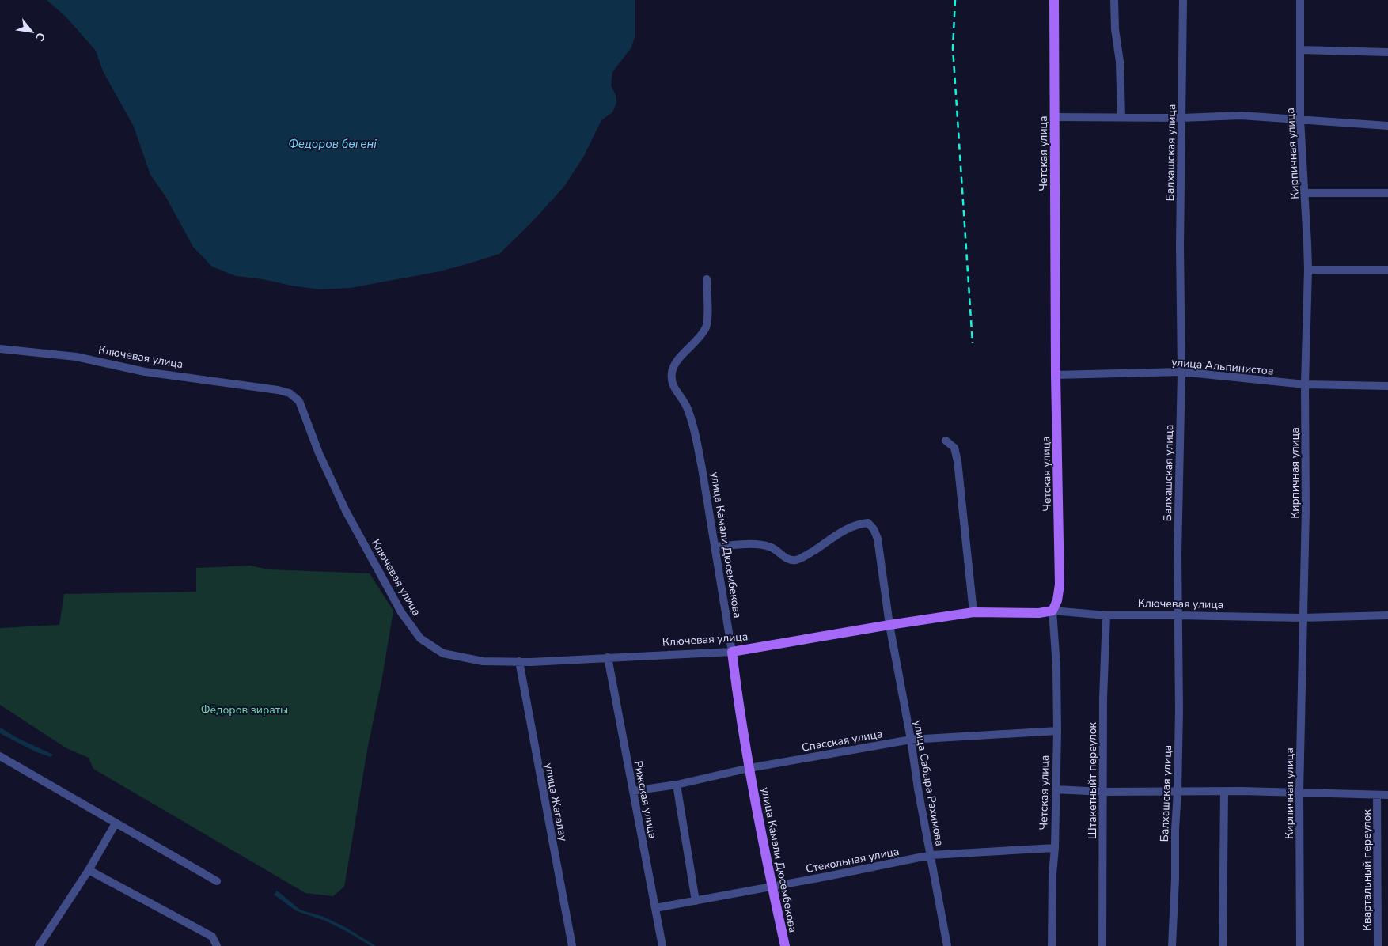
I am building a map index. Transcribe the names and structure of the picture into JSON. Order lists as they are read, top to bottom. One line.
{"streets":{"main road":["Четская улица","Ключевая улица","улица Камали Дюсембекова"],"street":["Балхашская улица","Кирпичная улица","улица Альпинистов","Спасская улица","Штакетныйт переулок","улица Сабыра Рахимова","Рижская улица","улица Жагалау","Стекольная улица","Квартальный переулок"]},"crossings":[["Балхашская улица","Ключевая улица"],["Балхашская улица","улица Альпинистов"],["Четская улица","Ключевая улица"],["Четская улица","улица Альпинистов"],["Четская улица","Спасская улица"],["Четская улица","Стекольная улица"],["Кирпичная улица","Ключевая улица"],["Кирпичная улица","улица Альпинистов"],["Ключевая улица","улица Камали Дюсембекова"],["Ключевая улица","Штакетныйт переулок"],["Ключевая улица","улица Сабыра Рахимова"],["Ключевая улица","Рижская улица"],["Ключевая улица","улица Жагалау"],["улица Камали Дюсембекова","Спасская улица"],["улица Камали Дюсембекова","улица Сабыра Рахимова"],["улица Камали Дюсембекова","Стекольная улица"],["Спасская улица","улица Сабыра Рахимова"],["Спасская улица","Рижская улица"],["улица Сабыра Рахимова","Стекольная улица"],["Рижская улица","Стекольная улица"]],"water":["Федоров бөгені"],"parks":["Фёдоров зираты"],"north":"bottom right"}
